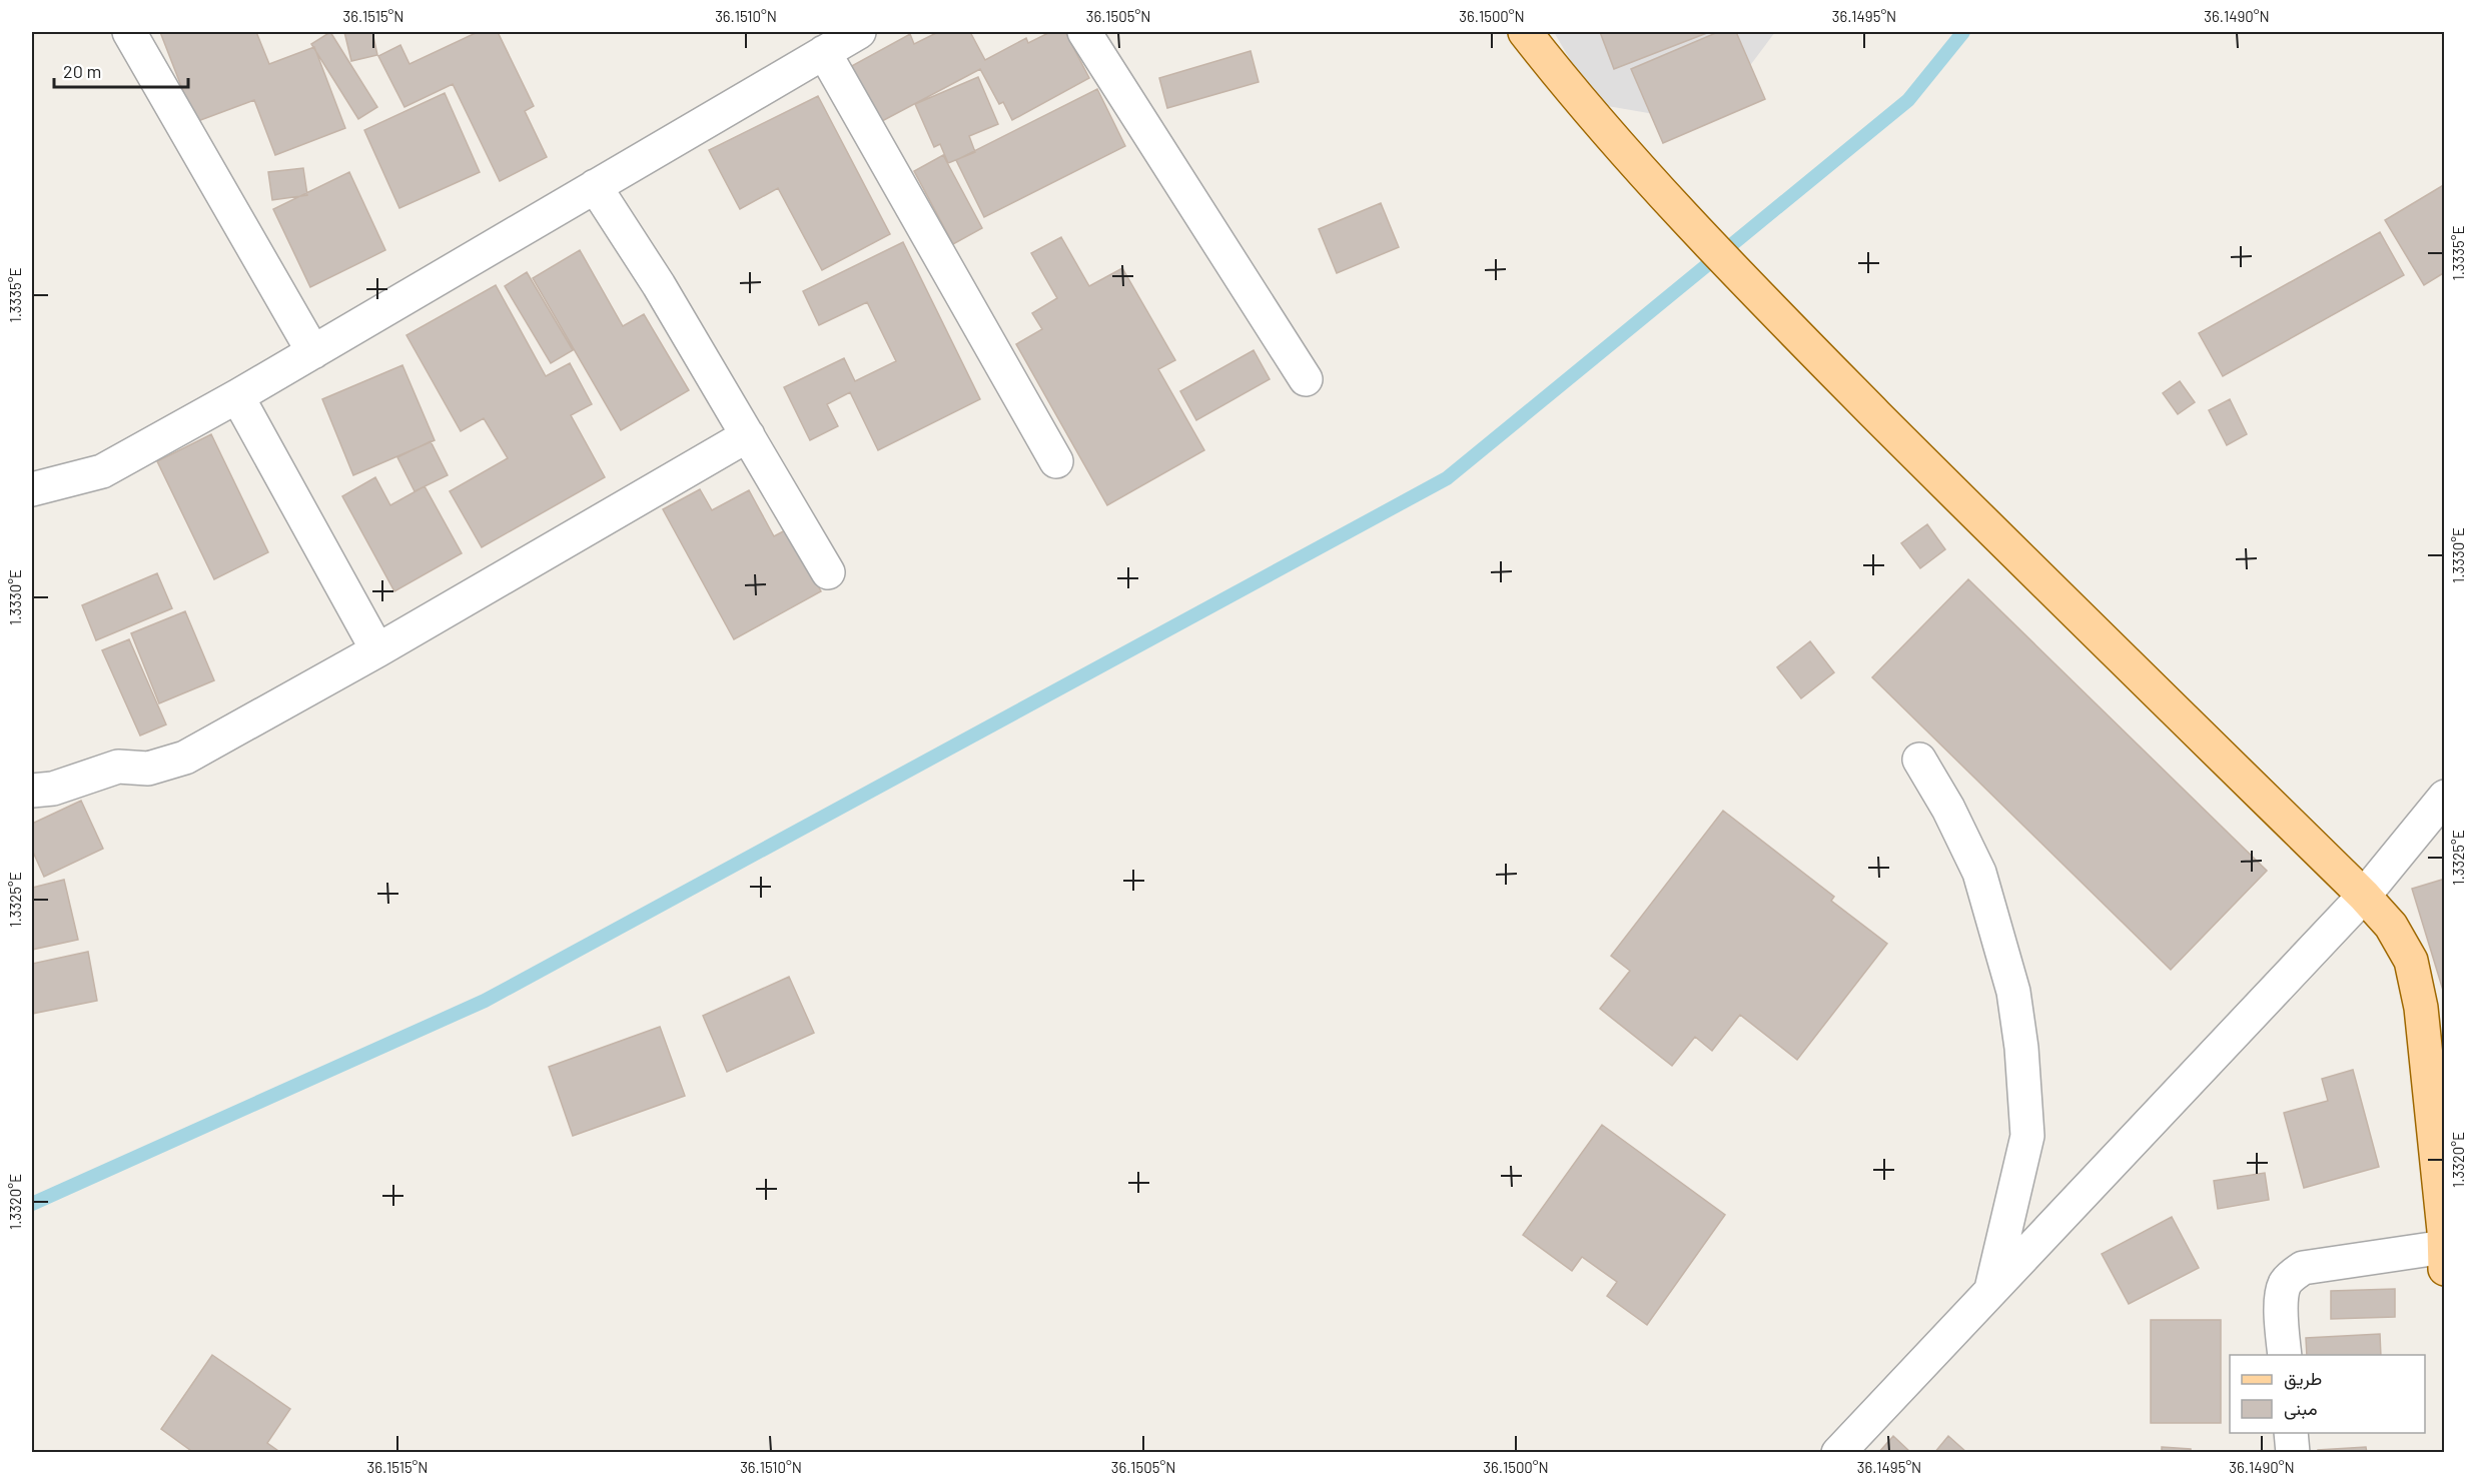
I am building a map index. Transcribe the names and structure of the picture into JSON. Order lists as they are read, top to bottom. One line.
{"legend":["طريق","مبنى"],"scale_bar":"20 m","coordinates":["36.1515°N","36.1510°N","36.1505°N","36.1500°N","36.1495°N","36.1490°N","1.3335°E","1.3330°E","1.3325°E","1.3320°E"]}
